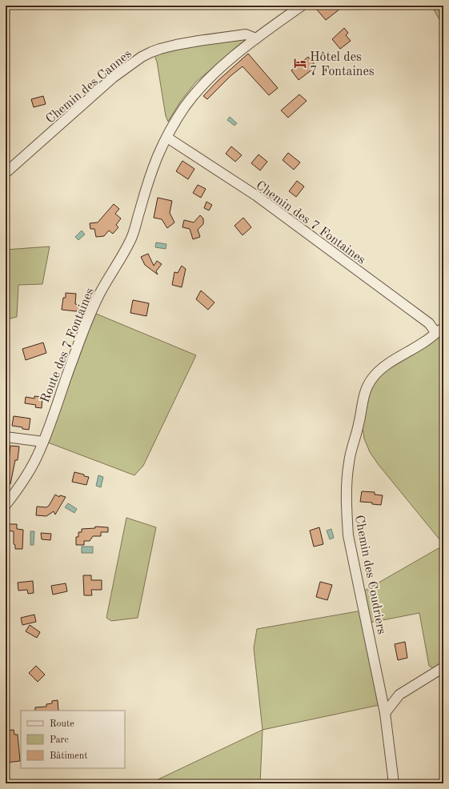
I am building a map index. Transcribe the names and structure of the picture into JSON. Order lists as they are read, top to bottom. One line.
{"streets":{"street":["Chemin des Cannes","Chemin des 7 Fontaines","Route des 7 Fontaines","Chemin des Coudriers"]},"crossings":[["Chemin des Cannes","Route des 7 Fontaines"],["Chemin des 7 Fontaines","Route des 7 Fontaines"],["Chemin des 7 Fontaines","Chemin des Coudriers"]],"places":{"hotel":["Hôtel des 7 Fontaines"]},"legend":["Route","Parc","Bâtiment"]}
